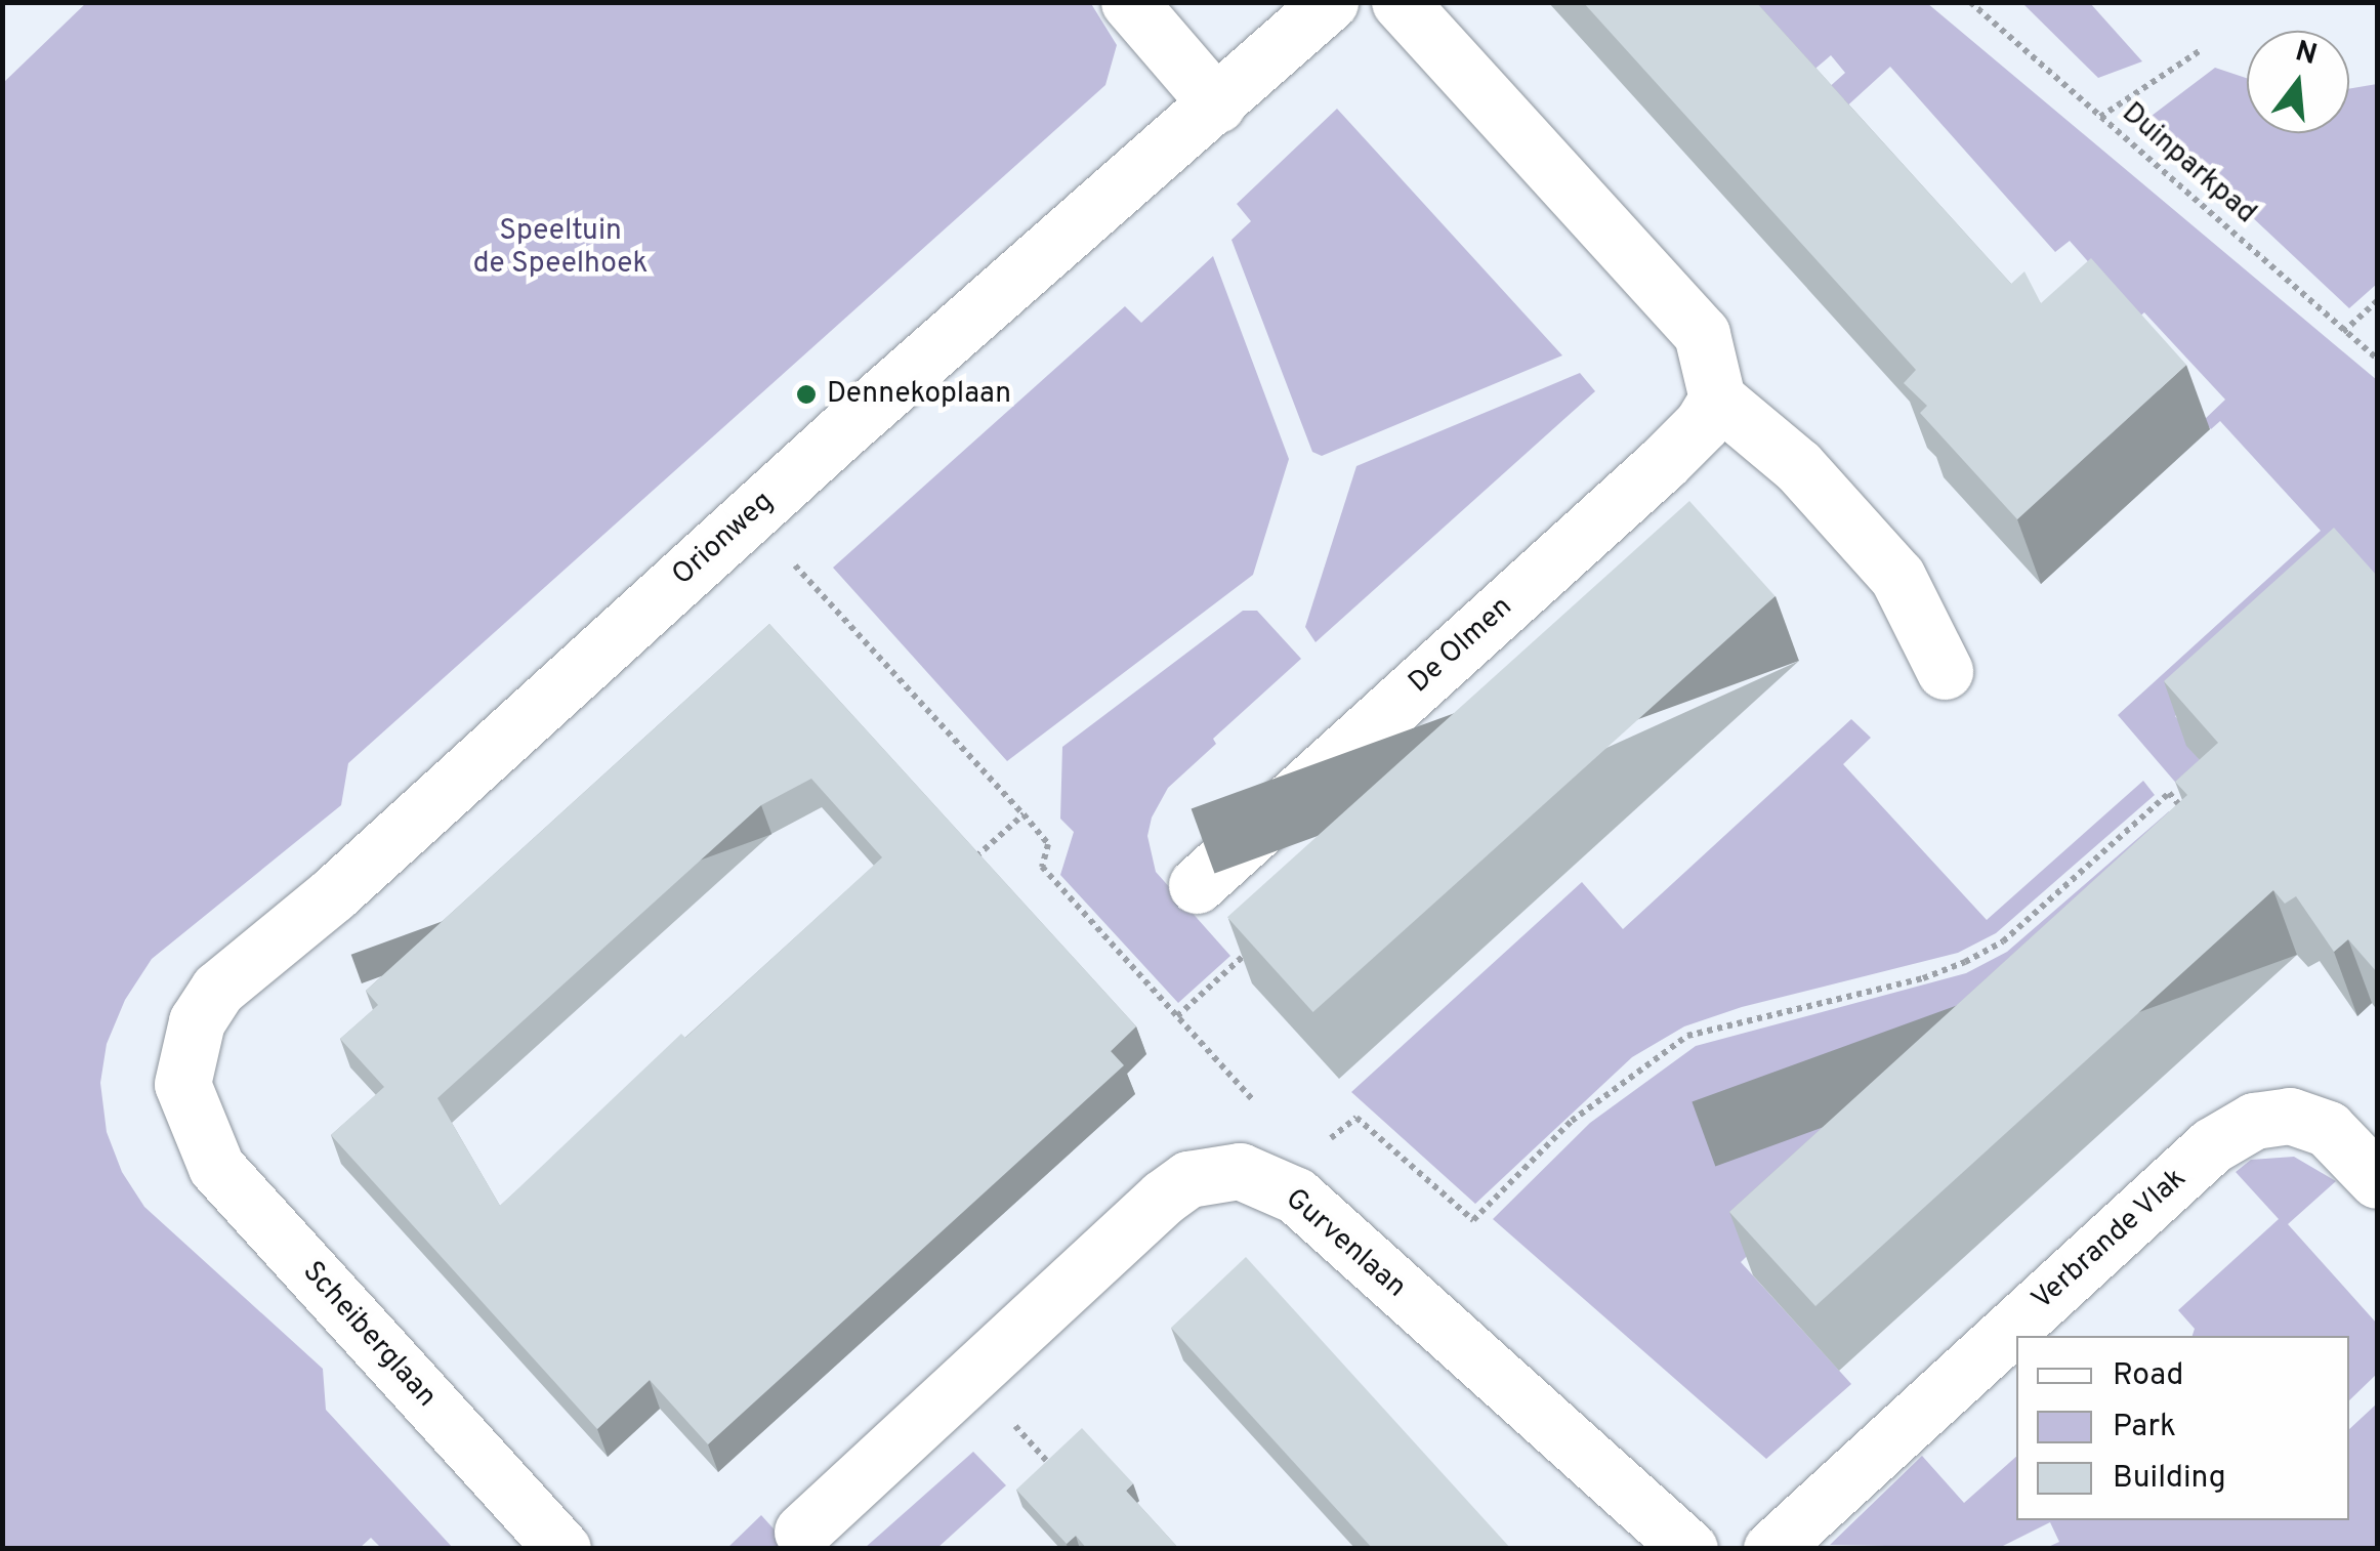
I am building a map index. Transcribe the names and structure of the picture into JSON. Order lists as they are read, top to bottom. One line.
{"streets":{"street":["Orionweg","De Olmen","Verbrande Vlak","Gurvenlaan","Scheiberglaan"],"path":["Duinparkpad"]},"crossings":[["Orionweg","Scheiberglaan"]],"parks":["Speeltuin de Speelhoek"],"places":["Dennekoplaan"],"legend":["Road","Park","Building"],"north":"top"}
